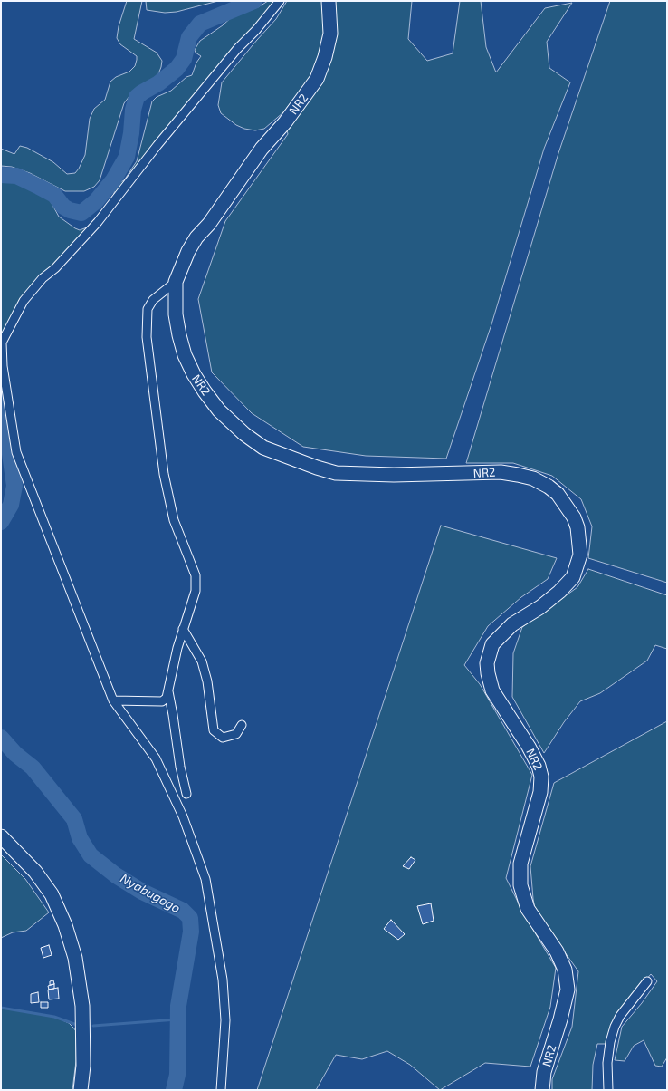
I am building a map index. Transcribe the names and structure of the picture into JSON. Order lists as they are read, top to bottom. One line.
{"streets":{"highway":["NR2"]},"water":["Nyabugogo"]}
